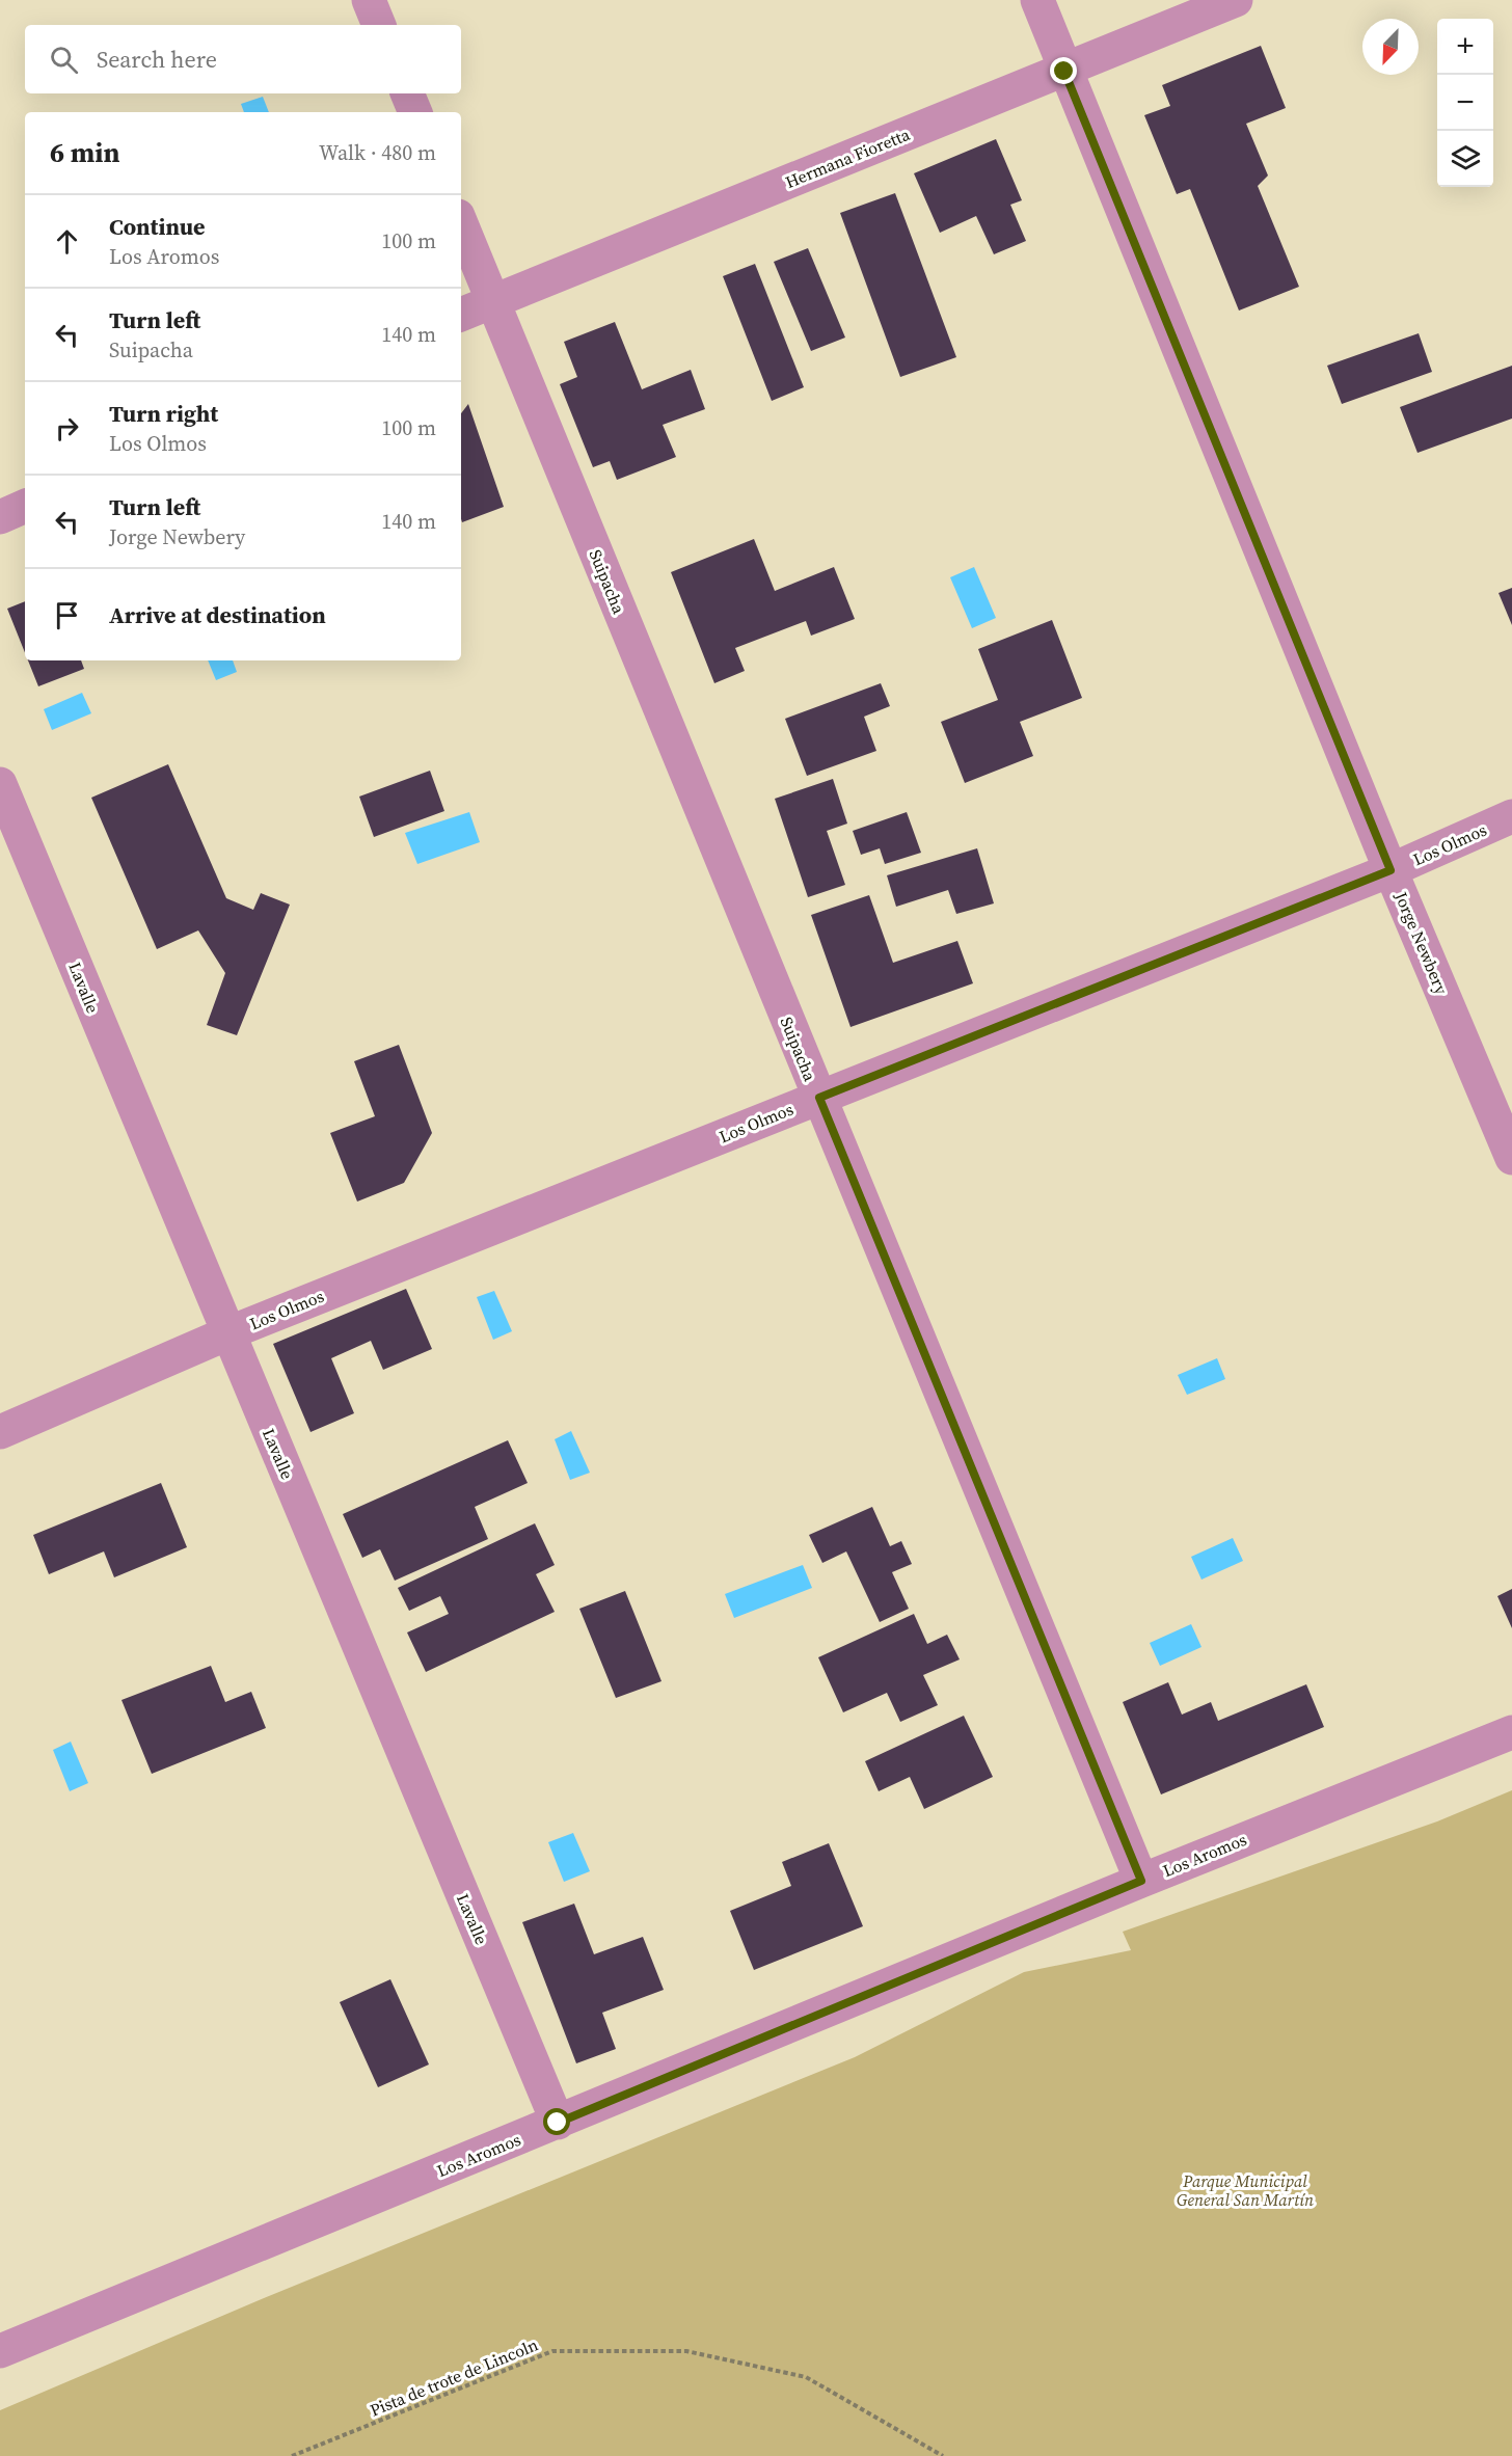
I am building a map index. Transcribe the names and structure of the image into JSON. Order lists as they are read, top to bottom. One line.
{"streets":{"street":["Hermana Fioretta","Suipacha","Los Olmos","Jorge Newbery","Lavalle","Los Aromos"],"path":["Pista de trote de Lincoln"]},"crossings":[["Hermana Fioretta","Suipacha"],["Hermana Fioretta","Jorge Newbery"],["Suipacha","Los Olmos"],["Suipacha","Los Aromos"],["Los Olmos","Jorge Newbery"],["Los Olmos","Lavalle"],["Lavalle","Los Aromos"]],"parks":["Parque Municipal General San Martín"],"north":"bottom left","page":{"map_buttons":["+","−"],"search":"Search here","heading":["6 min","Walk · 480 m"],"list":[["Continue","Los Aromos","100 m"],["Turn left","Suipacha","140 m"],["Turn right","Los Olmos","100 m"],["Turn left","Jorge Newbery","140 m"],"Arrive at destination"]}}
